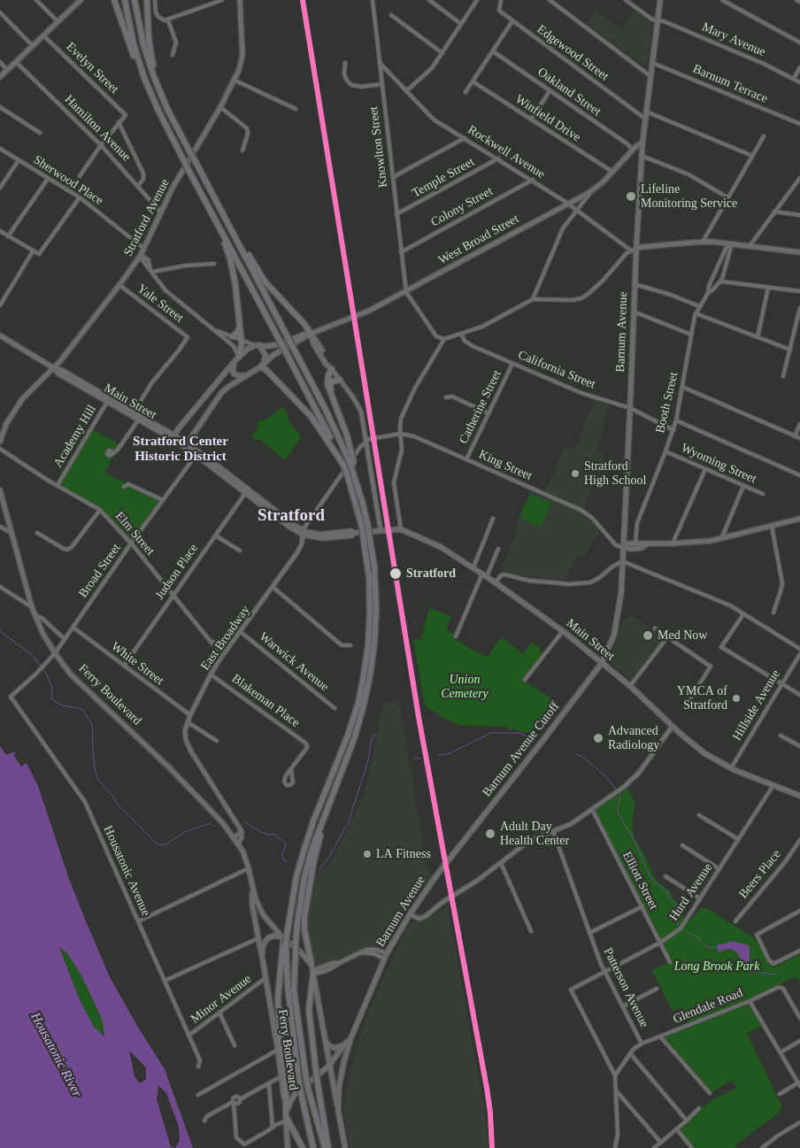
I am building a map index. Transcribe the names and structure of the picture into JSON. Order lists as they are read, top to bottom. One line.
{"streets":{"main road":["Stratford Avenue","West Broad Street","Barnum Avenue","Main Street","Ferry Boulevard","Barnum Avenue Cutoff"],"street":["Mary Avenue","Edgewood Street","Evelyn Street","Barnum Terrace","Oakland Street","Winfield Drive","Hamilton Avenue","Knowlton Street","Rockwell Avenue","Temple Street","Sherwood Place","Colony Street","Yale Street","California Street","Booth Street","Catherine Street","Academy Hill","Wyoming Street","King Street","Elm Street","Broad Street","Judson Place","East Broadway","Warwick Avenue","White Street","Blakeman Place","Hillside Avenue","Housatonic Avenue","Beers Place","Elliott Street","Hurd Avenue","Patterson Avenue","Minor Avenue","Glendale Road"]},"crossings":[["Mary Avenue","Barnum Avenue"],["Edgewood Street","Barnum Avenue"],["Barnum Terrace","Barnum Avenue"],["Oakland Street","West Broad Street"],["Winfield Drive","West Broad Street"],["Hamilton Avenue","Stratford Avenue"],["Knowlton Street","Rockwell Avenue"],["Knowlton Street","Temple Street"],["Knowlton Street","Colony Street"],["Knowlton Street","West Broad Street"],["Rockwell Avenue","Temple Street"],["Rockwell Avenue","Colony Street"],["Rockwell Avenue","West Broad Street"],["Rockwell Avenue","Barnum Avenue"],["Sherwood Place","Stratford Avenue"],["Stratford Avenue","Yale Street"],["Stratford Avenue","Main Street"],["West Broad Street","Barnum Avenue"],["West Broad Street","Main Street"],["Yale Street","Main Street"],["Barnum Avenue","California Street"],["Barnum Avenue","Main Street"],["Barnum Avenue","King Street"],["Barnum Avenue","Ferry Boulevard"],["Barnum Avenue","Barnum Avenue Cutoff"],["California Street","Booth Street"],["California Street","Catherine Street"],["Main Street","Academy Hill"],["Main Street","Broad Street"],["Main Street","Judson Place"],["Main Street","East Broadway"],["Main Street","Hillside Avenue"],["Main Street","Barnum Avenue Cutoff"],["Main Street","Hurd Avenue"],["Booth Street","Wyoming Street"],["Catherine Street","King Street"],["Academy Hill","Elm Street"],["Elm Street","Broad Street"],["Elm Street","Judson Place"],["Elm Street","East Broadway"],["Broad Street","White Street"],["Broad Street","Ferry Boulevard"],["Broad Street","Housatonic Avenue"],["Judson Place","White Street"],["East Broadway","Warwick Avenue"],["East Broadway","White Street"],["East Broadway","Blakeman Place"],["Ferry Boulevard","Minor Avenue"],["Housatonic Avenue","Minor Avenue"],["Elliott Street","Hurd Avenue"],["Hurd Avenue","Patterson Avenue"],["Patterson Avenue","Glendale Road"]],"districts":["Stratford Center Historic District","Stratford"],"water":["Housatonic River"],"parks":["Union Cemetery","Long Brook Park"],"places":["Lifeline Monitoring Service","Stratford High School","Stratford","Med Now","YMCA of Stratford","Advanced Radiology","Adult Day Health Center","LA Fitness"]}
